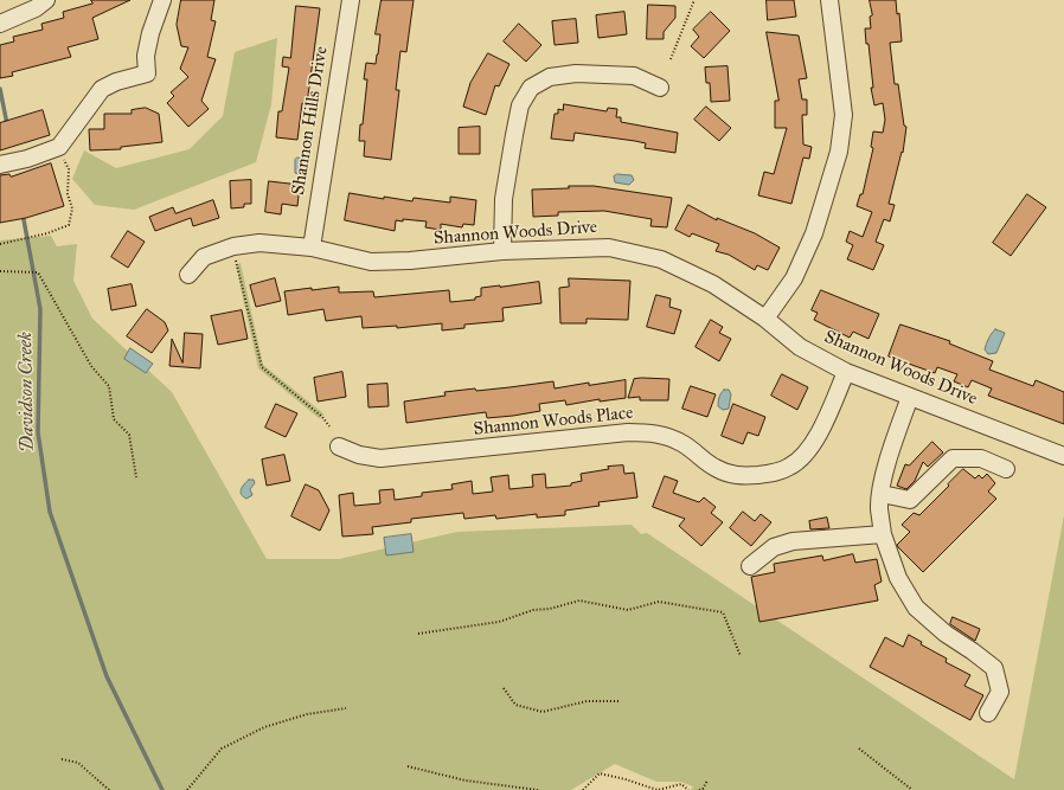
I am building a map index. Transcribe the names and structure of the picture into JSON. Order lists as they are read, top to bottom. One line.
{"streets":{"street":["Shannon Hills Drive","Shannon Woods Drive","Shannon Woods Place"]},"crossings":[["Shannon Hills Drive","Shannon Woods Drive"],["Shannon Woods Drive","Shannon Woods Place"]],"water":["Davidson Creek"]}
